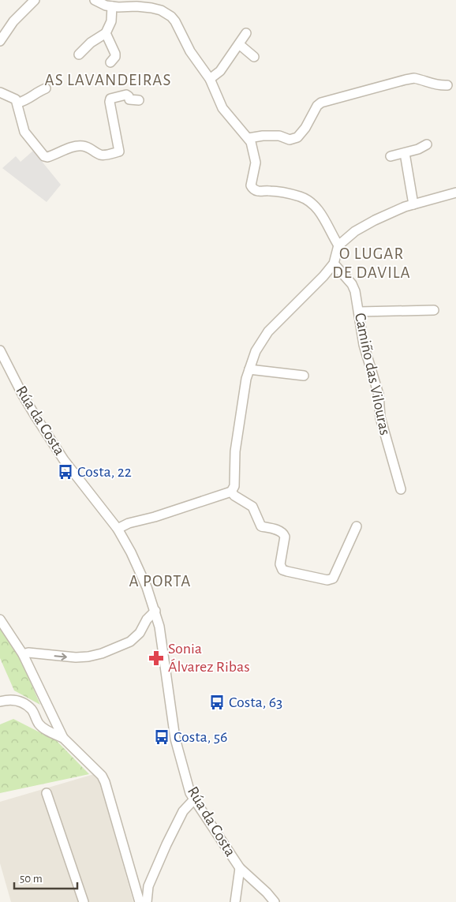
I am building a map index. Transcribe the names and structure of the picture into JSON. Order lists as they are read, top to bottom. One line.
{"streets":{"street":["Camiño das Vilouras","Rúa da Costa"]},"districts":["AS LAVANDEIRAS","O LUGAR DE DAVILA","A PORTA"],"places":{"bus stop":["Costa, 22","Costa, 63","Costa, 56"],"pharmacy":["Sonia Álvarez Ribas"]},"scale_bar":"50 m"}
